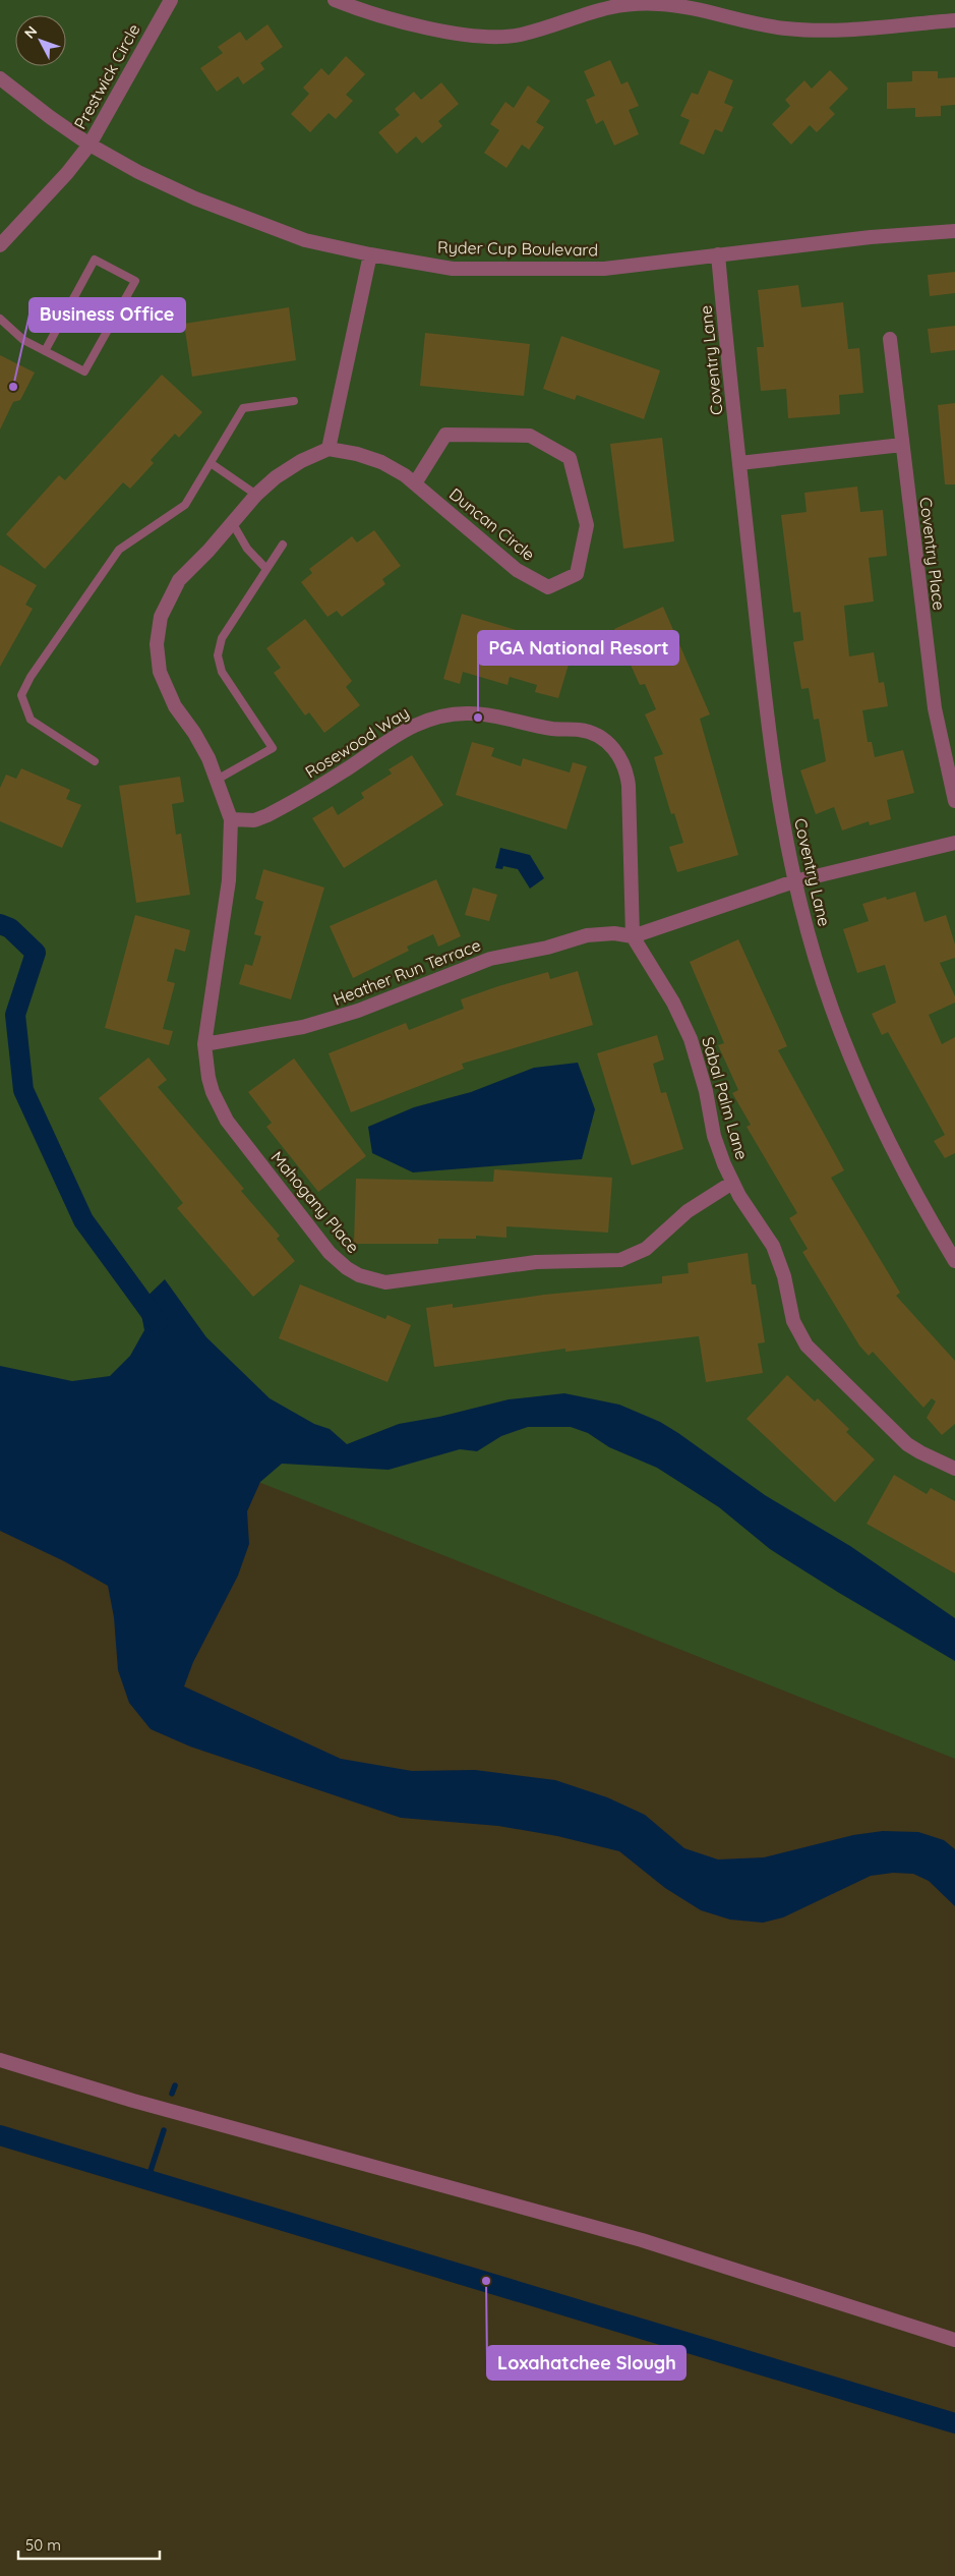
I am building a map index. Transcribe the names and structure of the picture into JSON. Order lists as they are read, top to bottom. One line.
{"streets":{"street":["Prestwick Circle","Ryder Cup Boulevard","Coventry Lane","Duncan Circle","Coventry Place","Rosewood Way","Heather Run Terrace","Sabal Palm Lane","Mahogany Place"]},"crossings":[["Prestwick Circle","Ryder Cup Boulevard"],["Ryder Cup Boulevard","Coventry Lane"],["Coventry Lane","Heather Run Terrace"],["Rosewood Way","Heather Run Terrace"],["Rosewood Way","Sabal Palm Lane"],["Rosewood Way","Mahogany Place"],["Heather Run Terrace","Sabal Palm Lane"],["Heather Run Terrace","Mahogany Place"],["Sabal Palm Lane","Mahogany Place"]],"places":["Business Office","PGA National Resort","Loxahatchee Slough"],"scale_bar":"50 m","north":"top left"}
